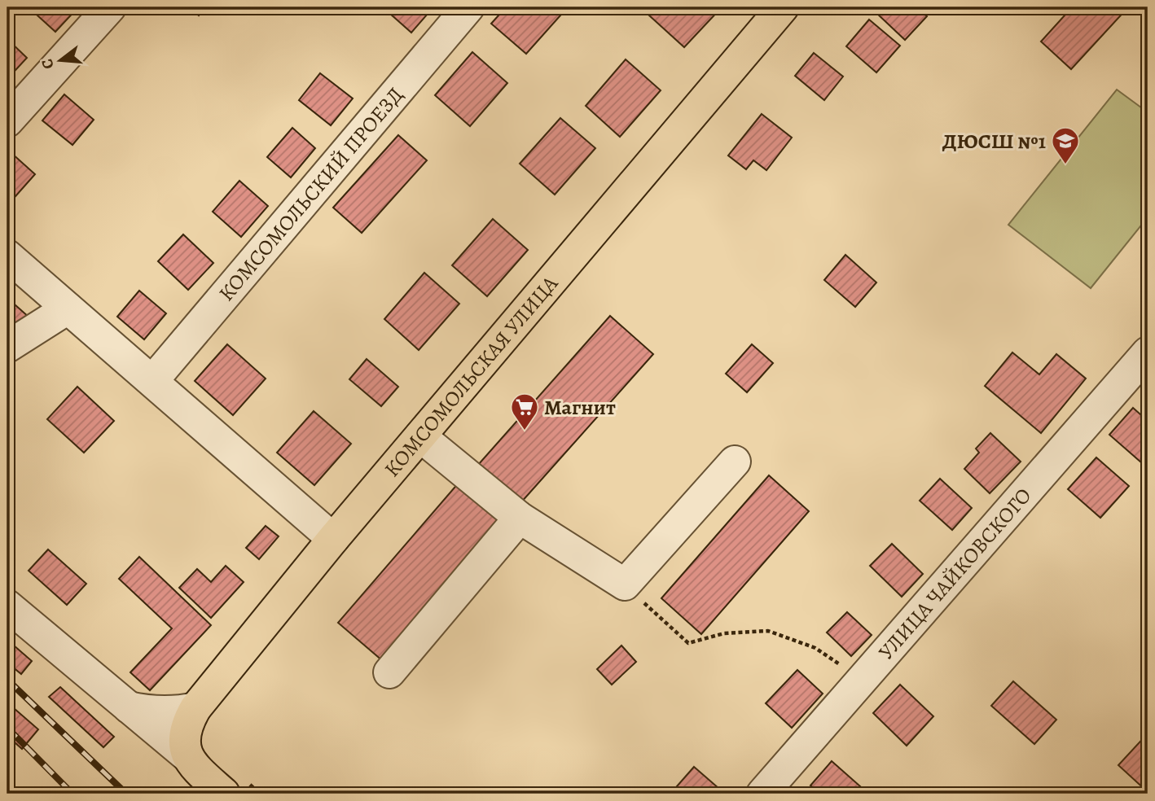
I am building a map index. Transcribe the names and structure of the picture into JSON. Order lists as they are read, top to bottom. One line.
{"streets":{"main road":["КОМСОМОЛЬСКАЯ УЛИЦА"],"street":["КОМСОМОЛЬСКИЙ ПРОЕЗД","УЛИЦА ЧАЙКОВСКОГО"]},"places":{"school or university":["ДЮСШ №1"],"supermarket":["Магнит"]},"north":"left"}
